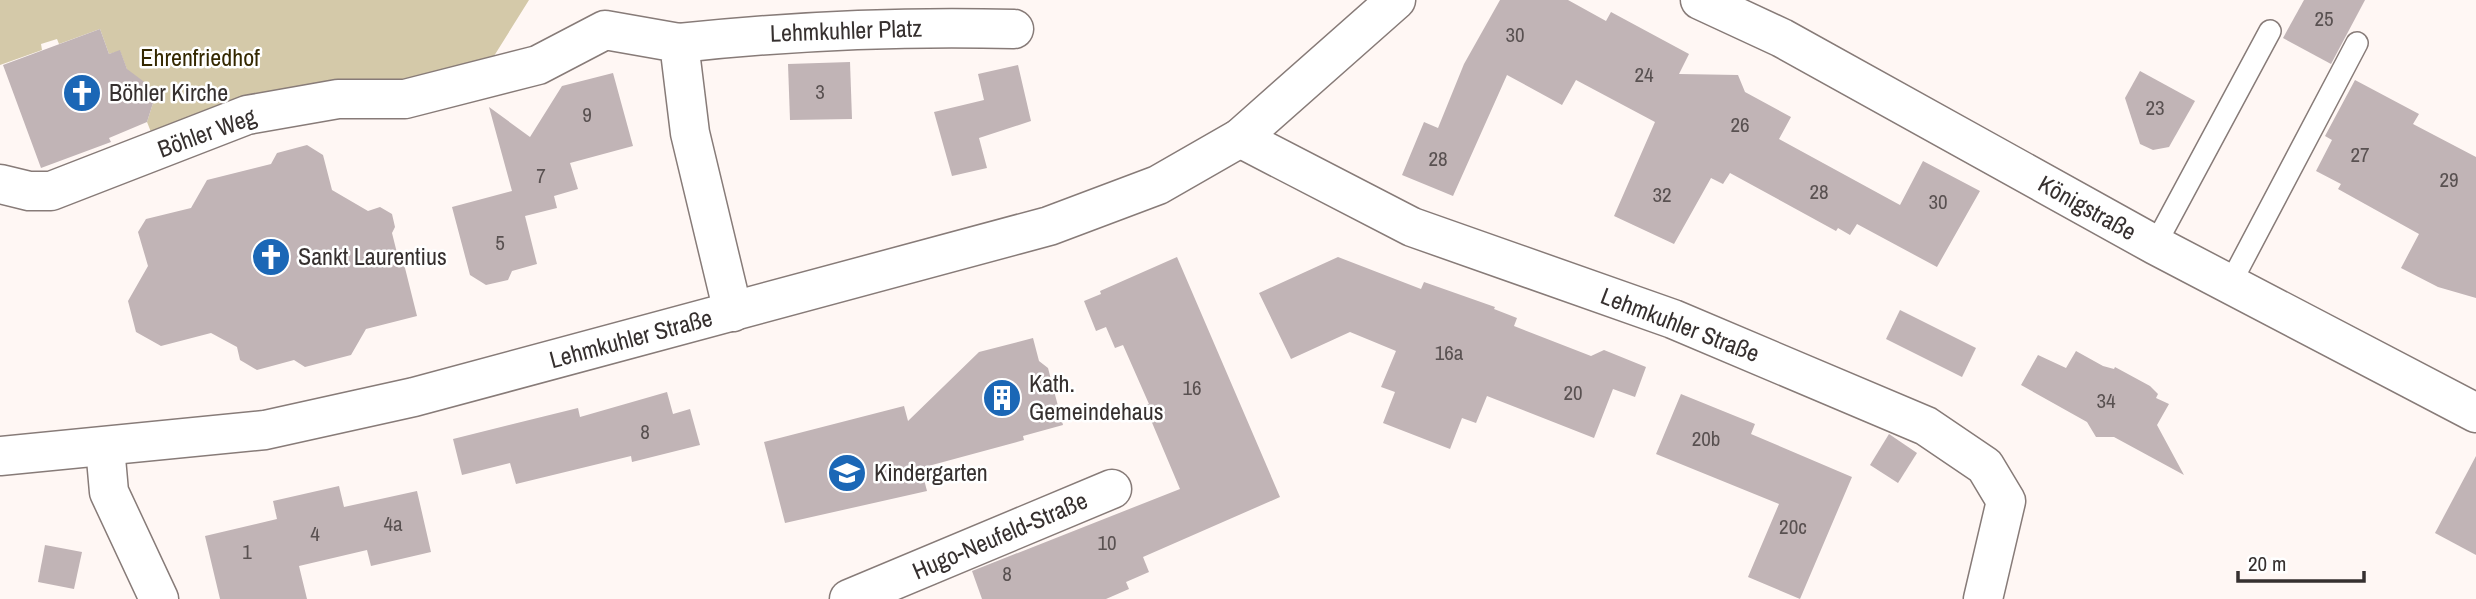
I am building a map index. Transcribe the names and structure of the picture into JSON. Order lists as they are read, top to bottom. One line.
{"streets":{"street":["Lehmkuhler Platz","Böhler Weg","Königstraße","Lehmkuhler Straße","Hugo-Neufeld-Straße"]},"crossings":[["Lehmkuhler Platz","Böhler Weg"]],"parks":["Ehrenfriedhof"],"places":{"church":["Böhler Kirche","Sankt Laurentius"],"building":["Kath. Gemeindehaus"],"school or university":["Kindergarten"]},"house_numbers":["25","30","24","3","23","9","26","27","28","7","29","28","32","30","5","16a","16","20","34","8","20b","4a","20c","4","10","1","8"],"scale_bar":"20 m"}
